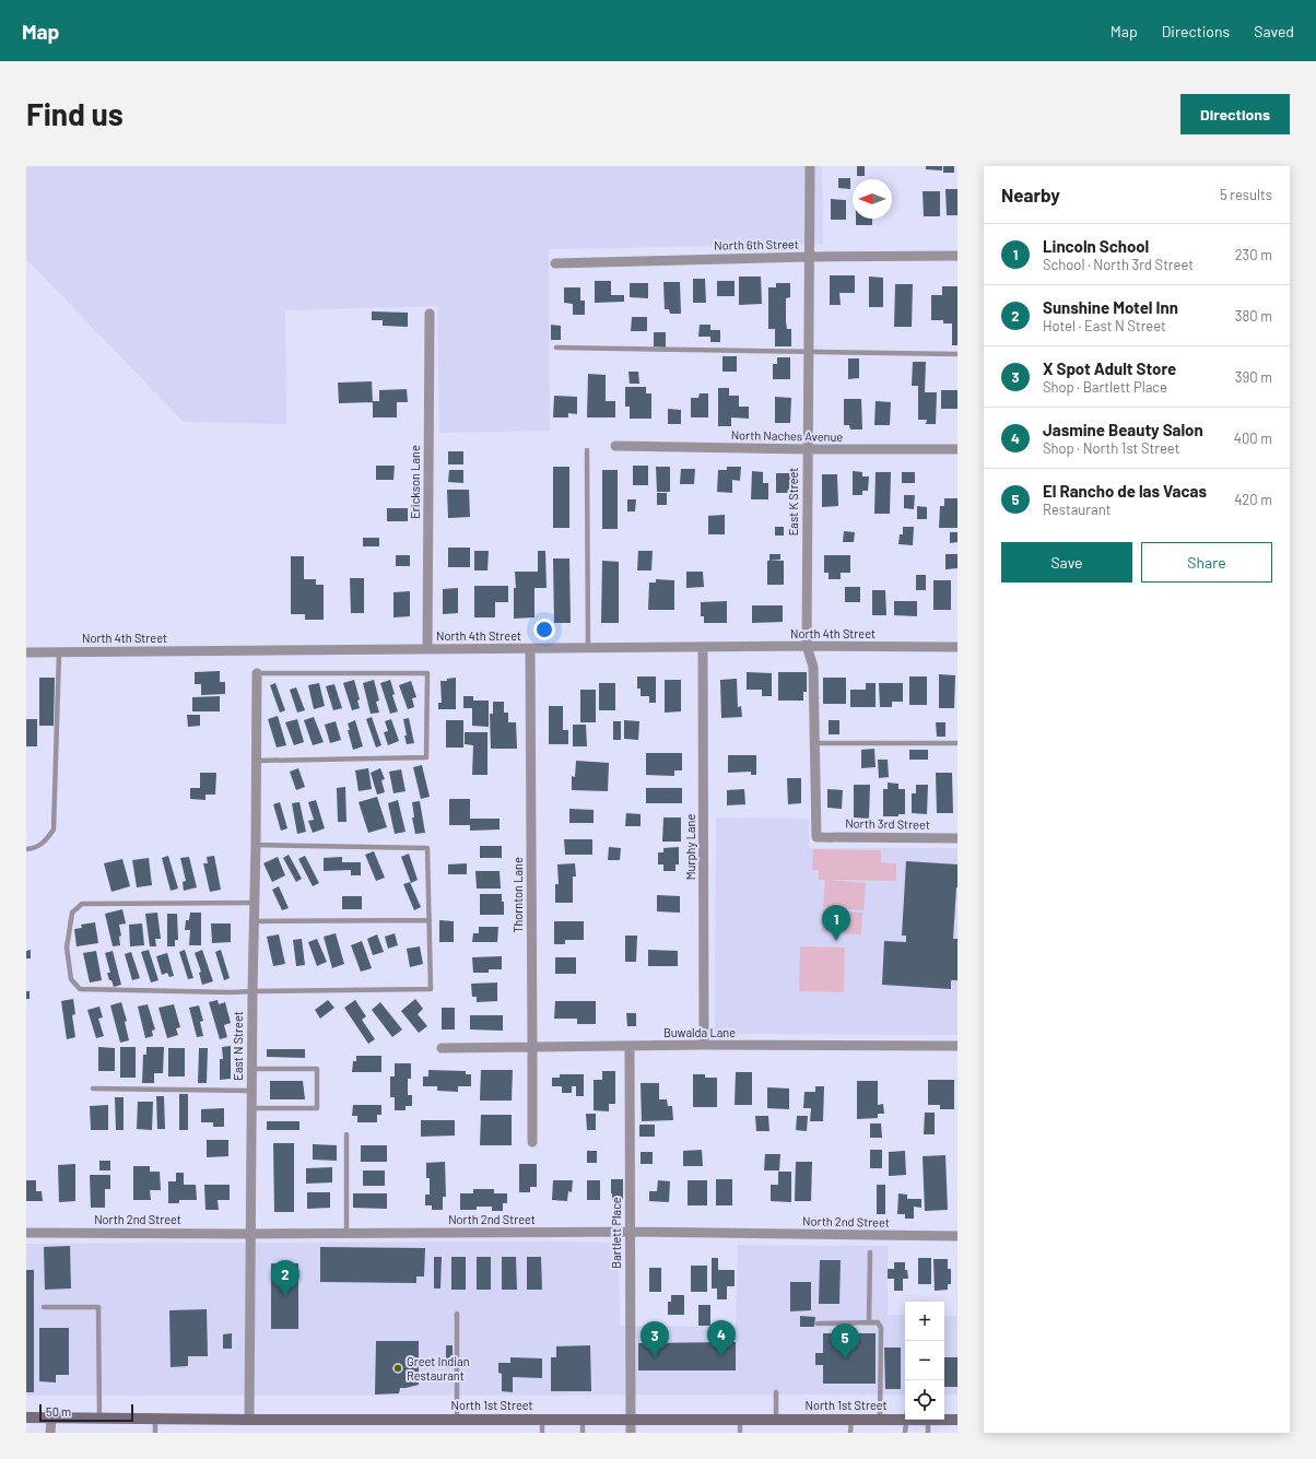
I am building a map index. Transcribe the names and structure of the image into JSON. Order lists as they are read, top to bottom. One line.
{"streets":{"main road":["North 1st Street"],"street":["North 6th Street","North Naches Avenue","Erickson Lane","East K Street","North 4th Street","North 3rd Street","Murphy Lane","Thornton Lane","Buwalda Lane","East N Street","North 2nd Street","Bartlett Place"]},"crossings":[["North 6th Street","East K Street"],["North Naches Avenue","East K Street"],["Erickson Lane","North 4th Street"],["East K Street","North 4th Street"],["East K Street","North 3rd Street"],["North 4th Street","Murphy Lane"],["North 4th Street","Thornton Lane"],["Murphy Lane","Buwalda Lane"],["Thornton Lane","Buwalda Lane"],["Buwalda Lane","Bartlett Place"],["East N Street","North 2nd Street"],["East N Street","North 1st Street"],["North 2nd Street","Bartlett Place"],["Bartlett Place","North 1st Street"]],"places":["Greet Indian Restaurant"],"scale_bar":"50 m","north":"left","page":{"header":"Map","nav":["Map","Directions","Saved"],"buttons":["Directions",["Save","Share"]],"title":"Find us","heading":["Nearby","5 results"],"list":[{"mark":"1","name":"Lincoln School","note":"School · North 3rd Street","value":"230 m"},{"mark":"2","name":"Sunshine Motel Inn","note":"Hotel · East N Street","value":"380 m"},{"mark":"3","name":"X Spot Adult Store","note":"Shop · Bartlett Place","value":"390 m"},{"mark":"4","name":"Jasmine Beauty Salon","note":"Shop · North 1st Street","value":"400 m"},{"mark":"5","name":"El Rancho de las Vacas","note":"Restaurant","value":"420 m"}],"pins":["1","2","4","3","5"],"map_buttons":["+","−"],"scale":"50 m"}}
